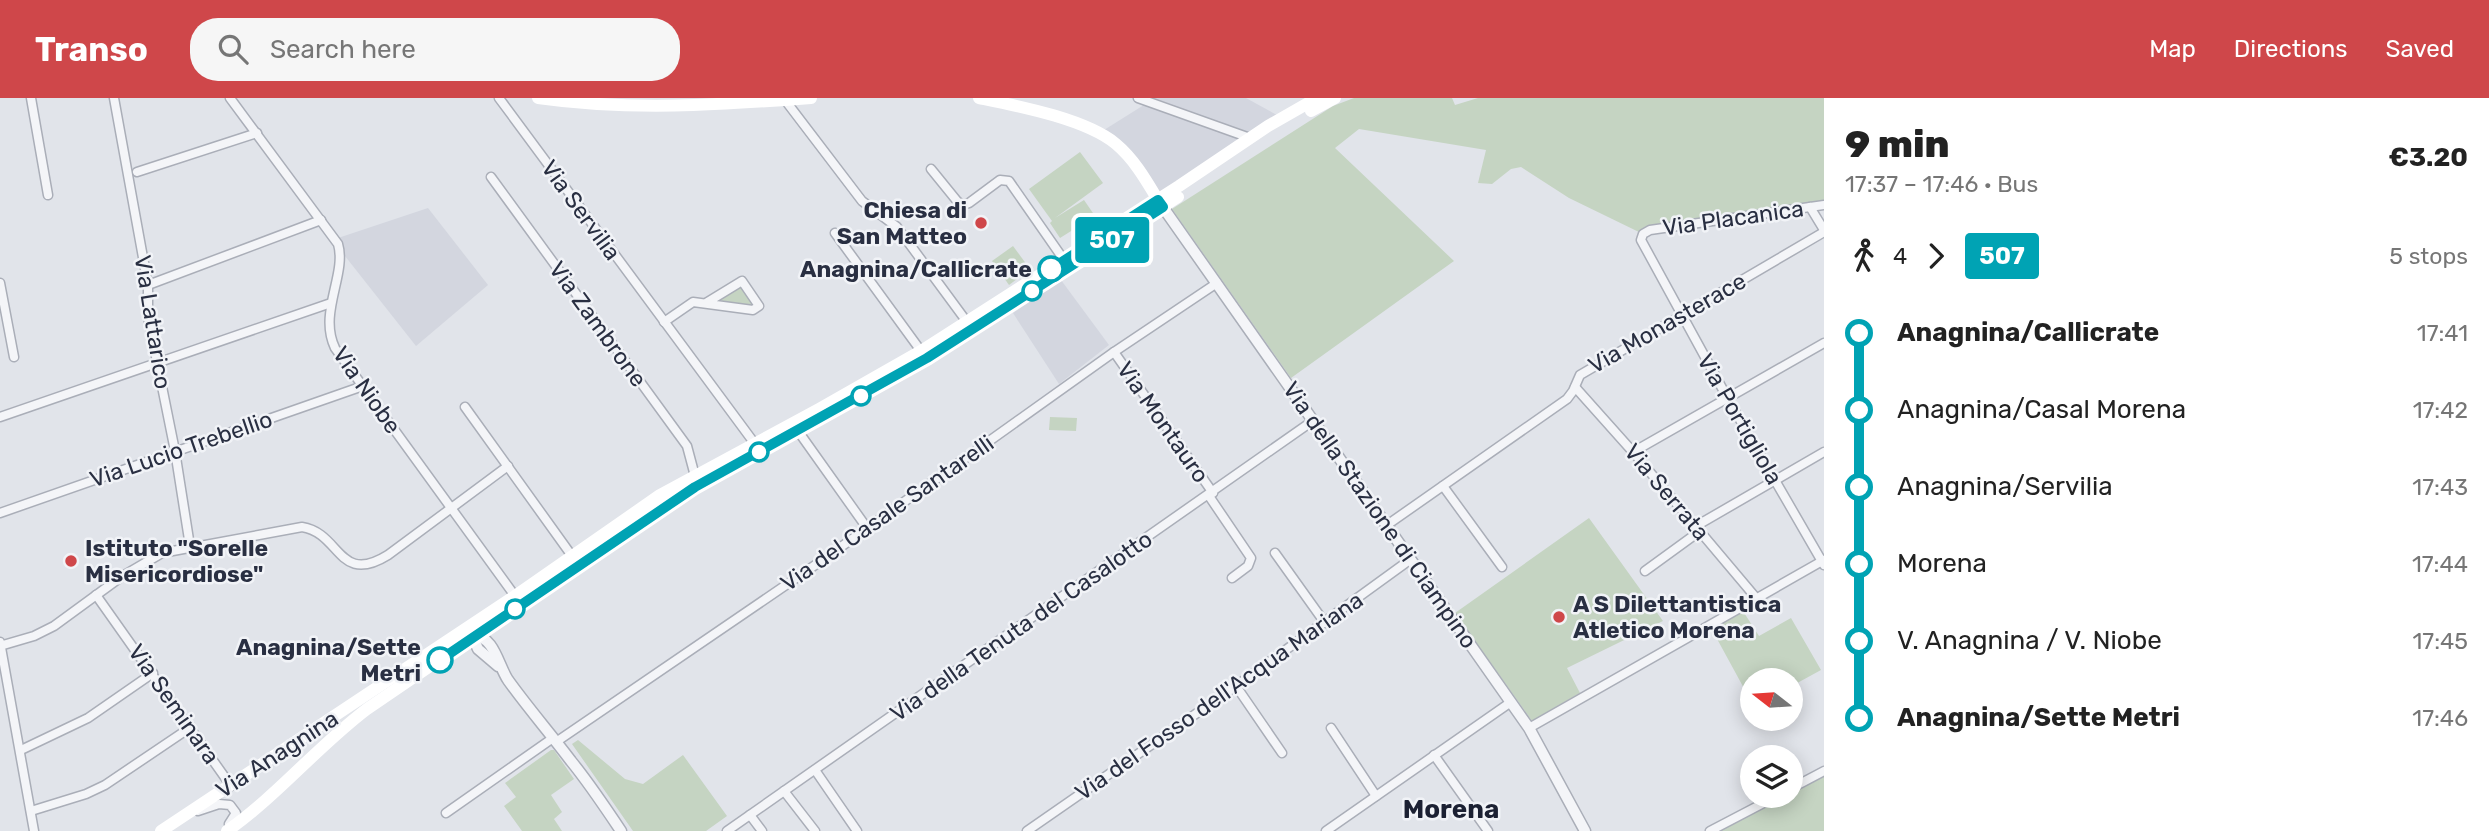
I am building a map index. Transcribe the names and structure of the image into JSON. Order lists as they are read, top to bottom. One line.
{"streets":{"main road":["Via Anagnina"],"street":["Via Servilia","Via Placanica","Via Lattarico","Via Monasterace","Via Zambrone","Via Niobe","Via Portigliola","Via Montauro","Via Lucio Trebellio","Via Serrata","Via del Casale Santarelli","Via della Stazione di Ciampino","Via della Tenuta del Casalotto","Via del Fosso dell'Acqua Mariana","Via Seminara"]},"crossings":[["Via Servilia","Via Anagnina"],["Via Placanica","Via Portigliola"],["Via Lattarico","Via Lucio Trebellio"],["Via Monasterace","Via Portigliola"],["Via Monasterace","Via Serrata"],["Via Monasterace","Via della Stazione di Ciampino"],["Via Zambrone","Via Anagnina"],["Via Niobe","Via Lucio Trebellio"],["Via Niobe","Via Anagnina"],["Via Montauro","Via del Casale Santarelli"],["Via Montauro","Via della Tenuta del Casalotto"],["Via del Casale Santarelli","Via della Stazione di Ciampino"],["Via della Stazione di Ciampino","Via della Tenuta del Casalotto"],["Via della Stazione di Ciampino","Via del Fosso dell'Acqua Mariana"],["Via della Stazione di Ciampino","Via Anagnina"],["Via Seminara","Via Anagnina"]],"districts":["Morena"],"places":["Chiesa di San Matteo","Anagnina/Callicrate","Istituto \"Sorelle Misericordiose\"","A S Dilettantistica Atletico Morena","Anagnina/Sette Metri"],"lines":["bus line 507"],"north":"left","page":{"header":"Transo","search":"Search here","nav":["Map","Directions","Saved"],"on_map":"507","heading":["9 min","17:37 – 17:46 · Bus","€3.20"],"legs":["4","507","5 stops"],"list":[{"name":"Anagnina/Callicrate","value":"17:41"},{"name":"Anagnina/Casal Morena","value":"17:42"},{"name":"Anagnina/Servilia","value":"17:43"},{"name":"Morena","value":"17:44"},{"name":"V. Anagnina / V. Niobe","value":"17:45"},{"name":"Anagnina/Sette Metri","value":"17:46"}]}}
